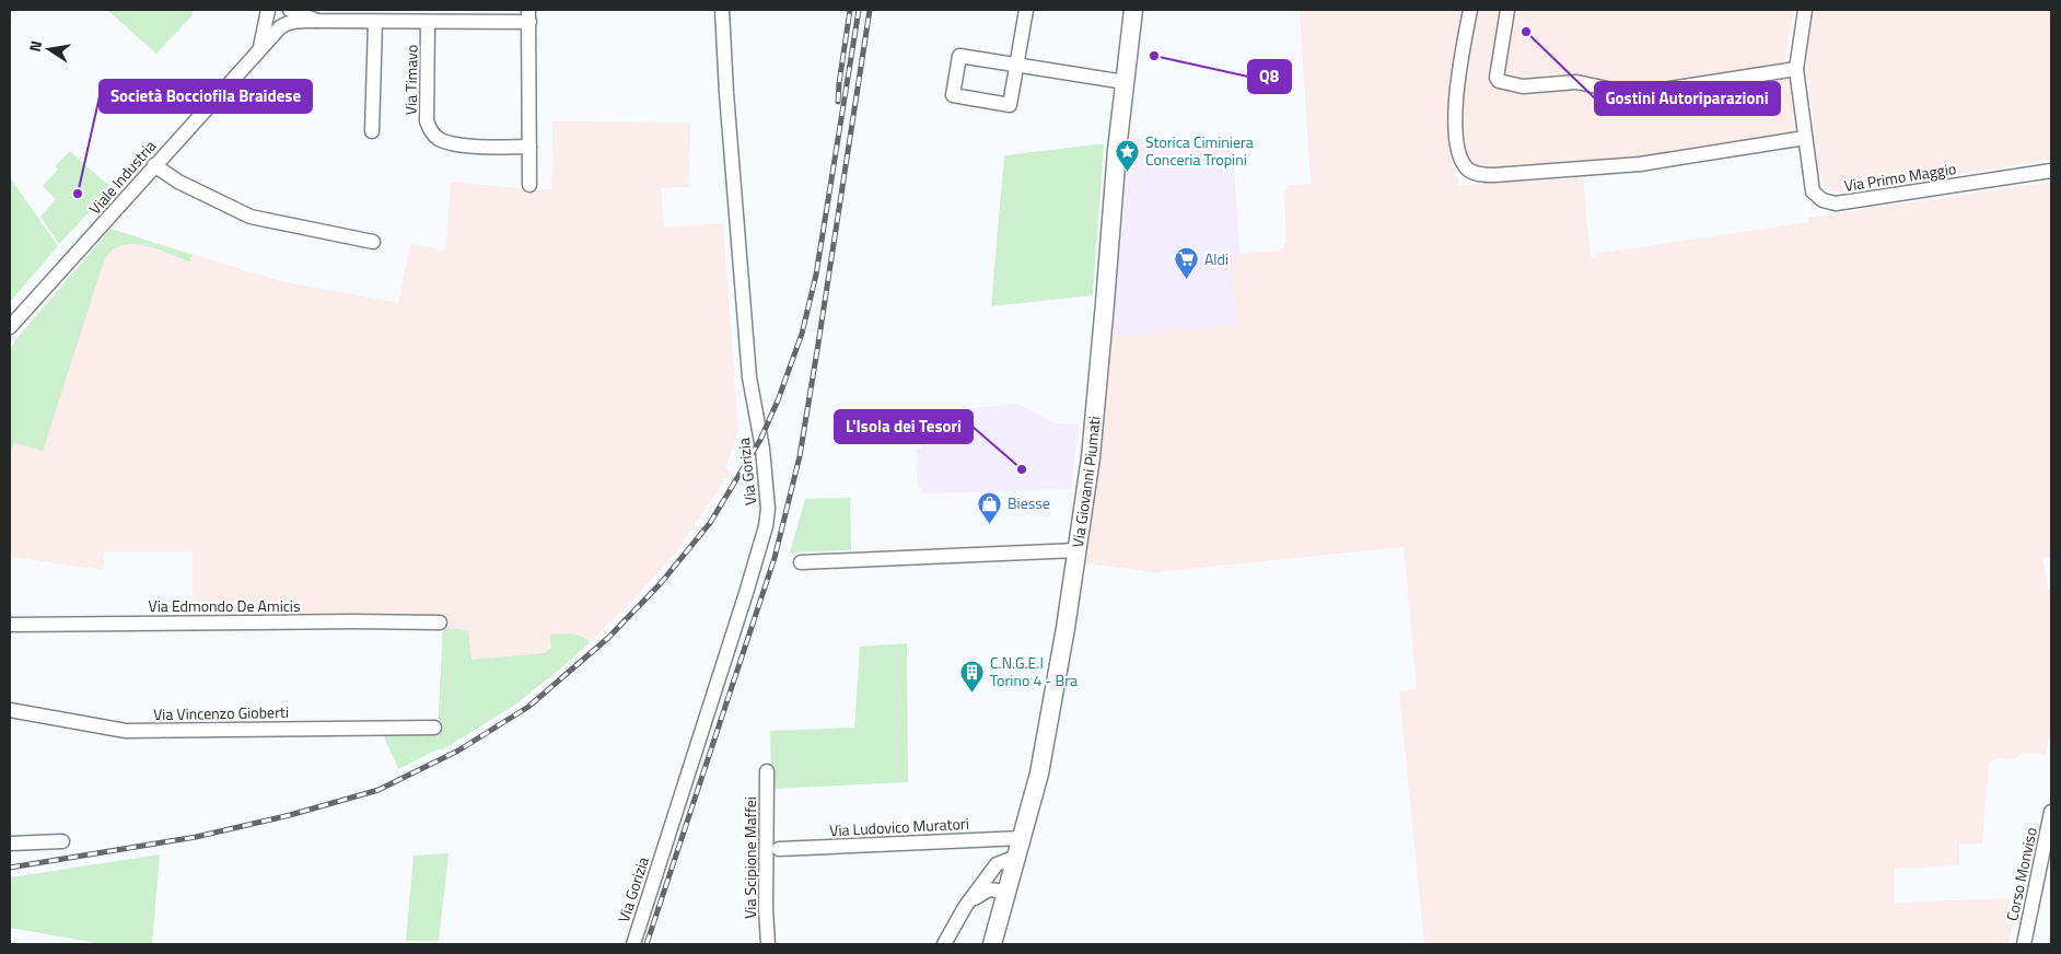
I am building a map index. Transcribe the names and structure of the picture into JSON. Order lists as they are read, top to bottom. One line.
{"streets":{"street":["Via Timavo","Viale Industria","Via Primo Maggio","Via Gorizia","Via Giovanni Piumati","Via Edmondo De Amicis","Via Vincenzo Gioberti","Via Ludovico Muratori","Via Scipione Maffei","Corso Monviso"]},"crossings":[["Via Timavo","Viale Industria"],["Via Giovanni Piumati","Via Ludovico Muratori"]],"places":{"other":["Gostini Autoriparazioni","Q8","Società Bocciofila Braidese","L'Isola dei Tesori"],"place":["Storica Ciminiera Conceria Tropini"],"supermarket":["Aldi"],"shop":["Biesse"],"building":["C.N.G.E.I Torino 4 - Bra"]},"north":"left"}
